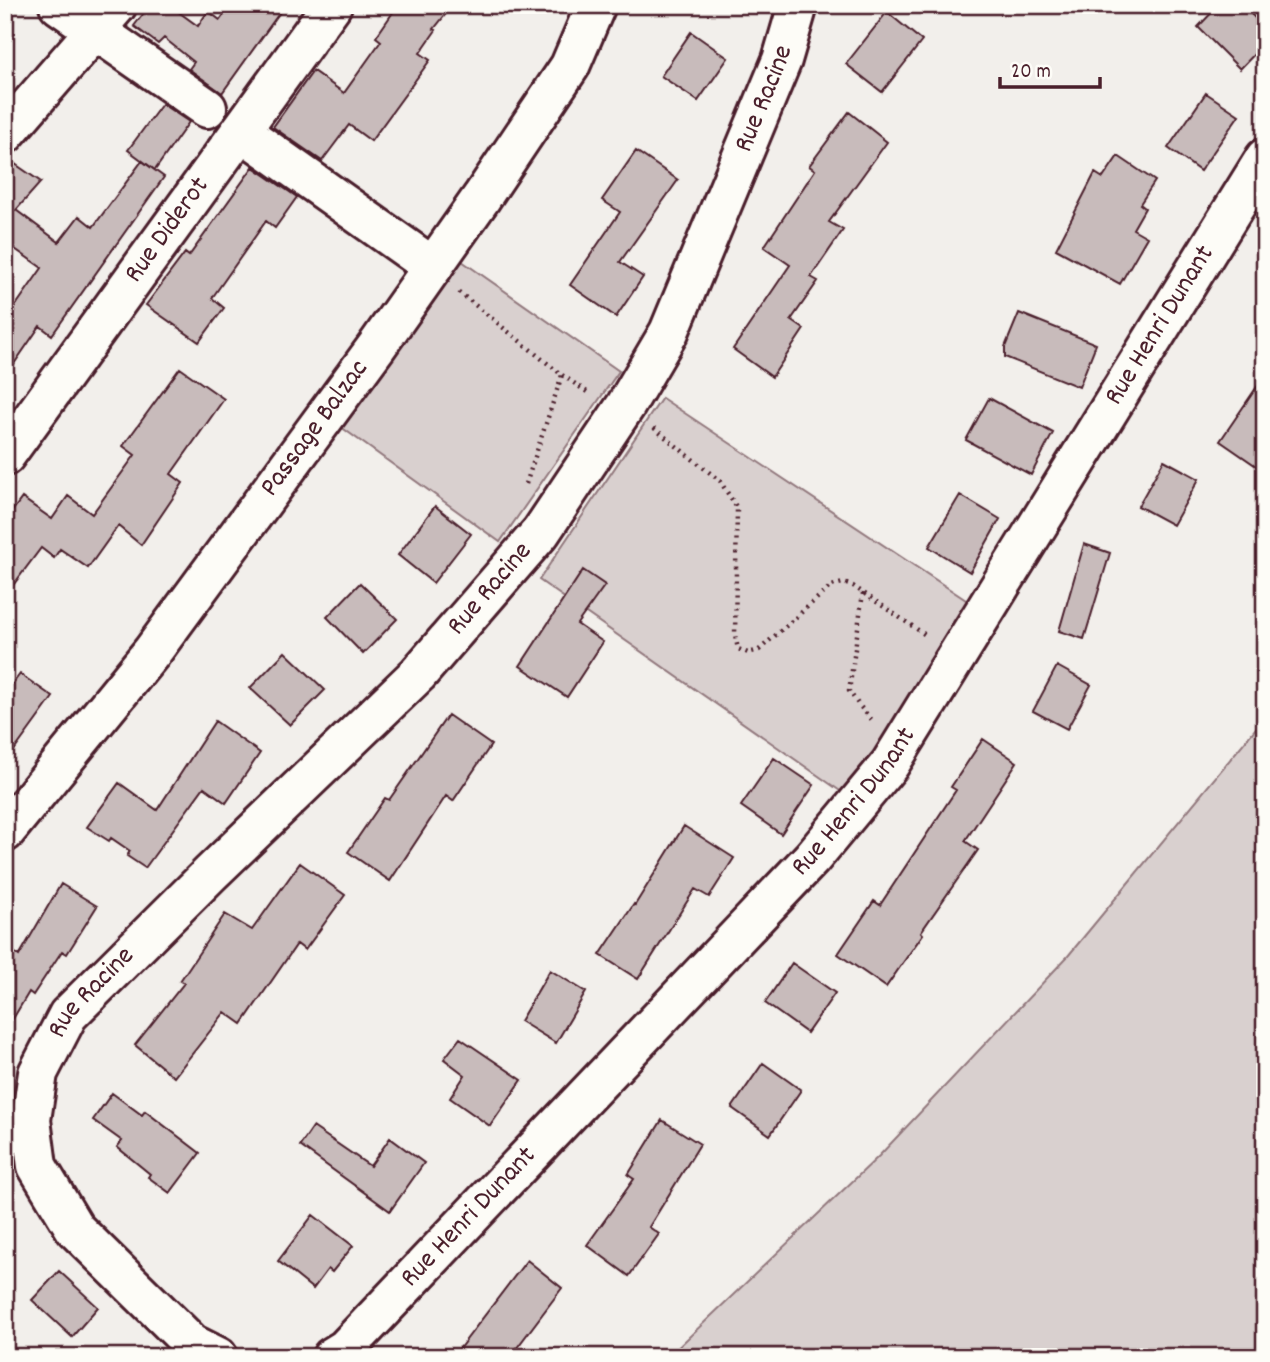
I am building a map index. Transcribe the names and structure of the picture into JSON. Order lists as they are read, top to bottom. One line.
{"streets":{"street":["Rue Racine","Rue Diderot","Rue Henri Dunant","Passage Balzac"]},"scale_bar":"20 m"}
